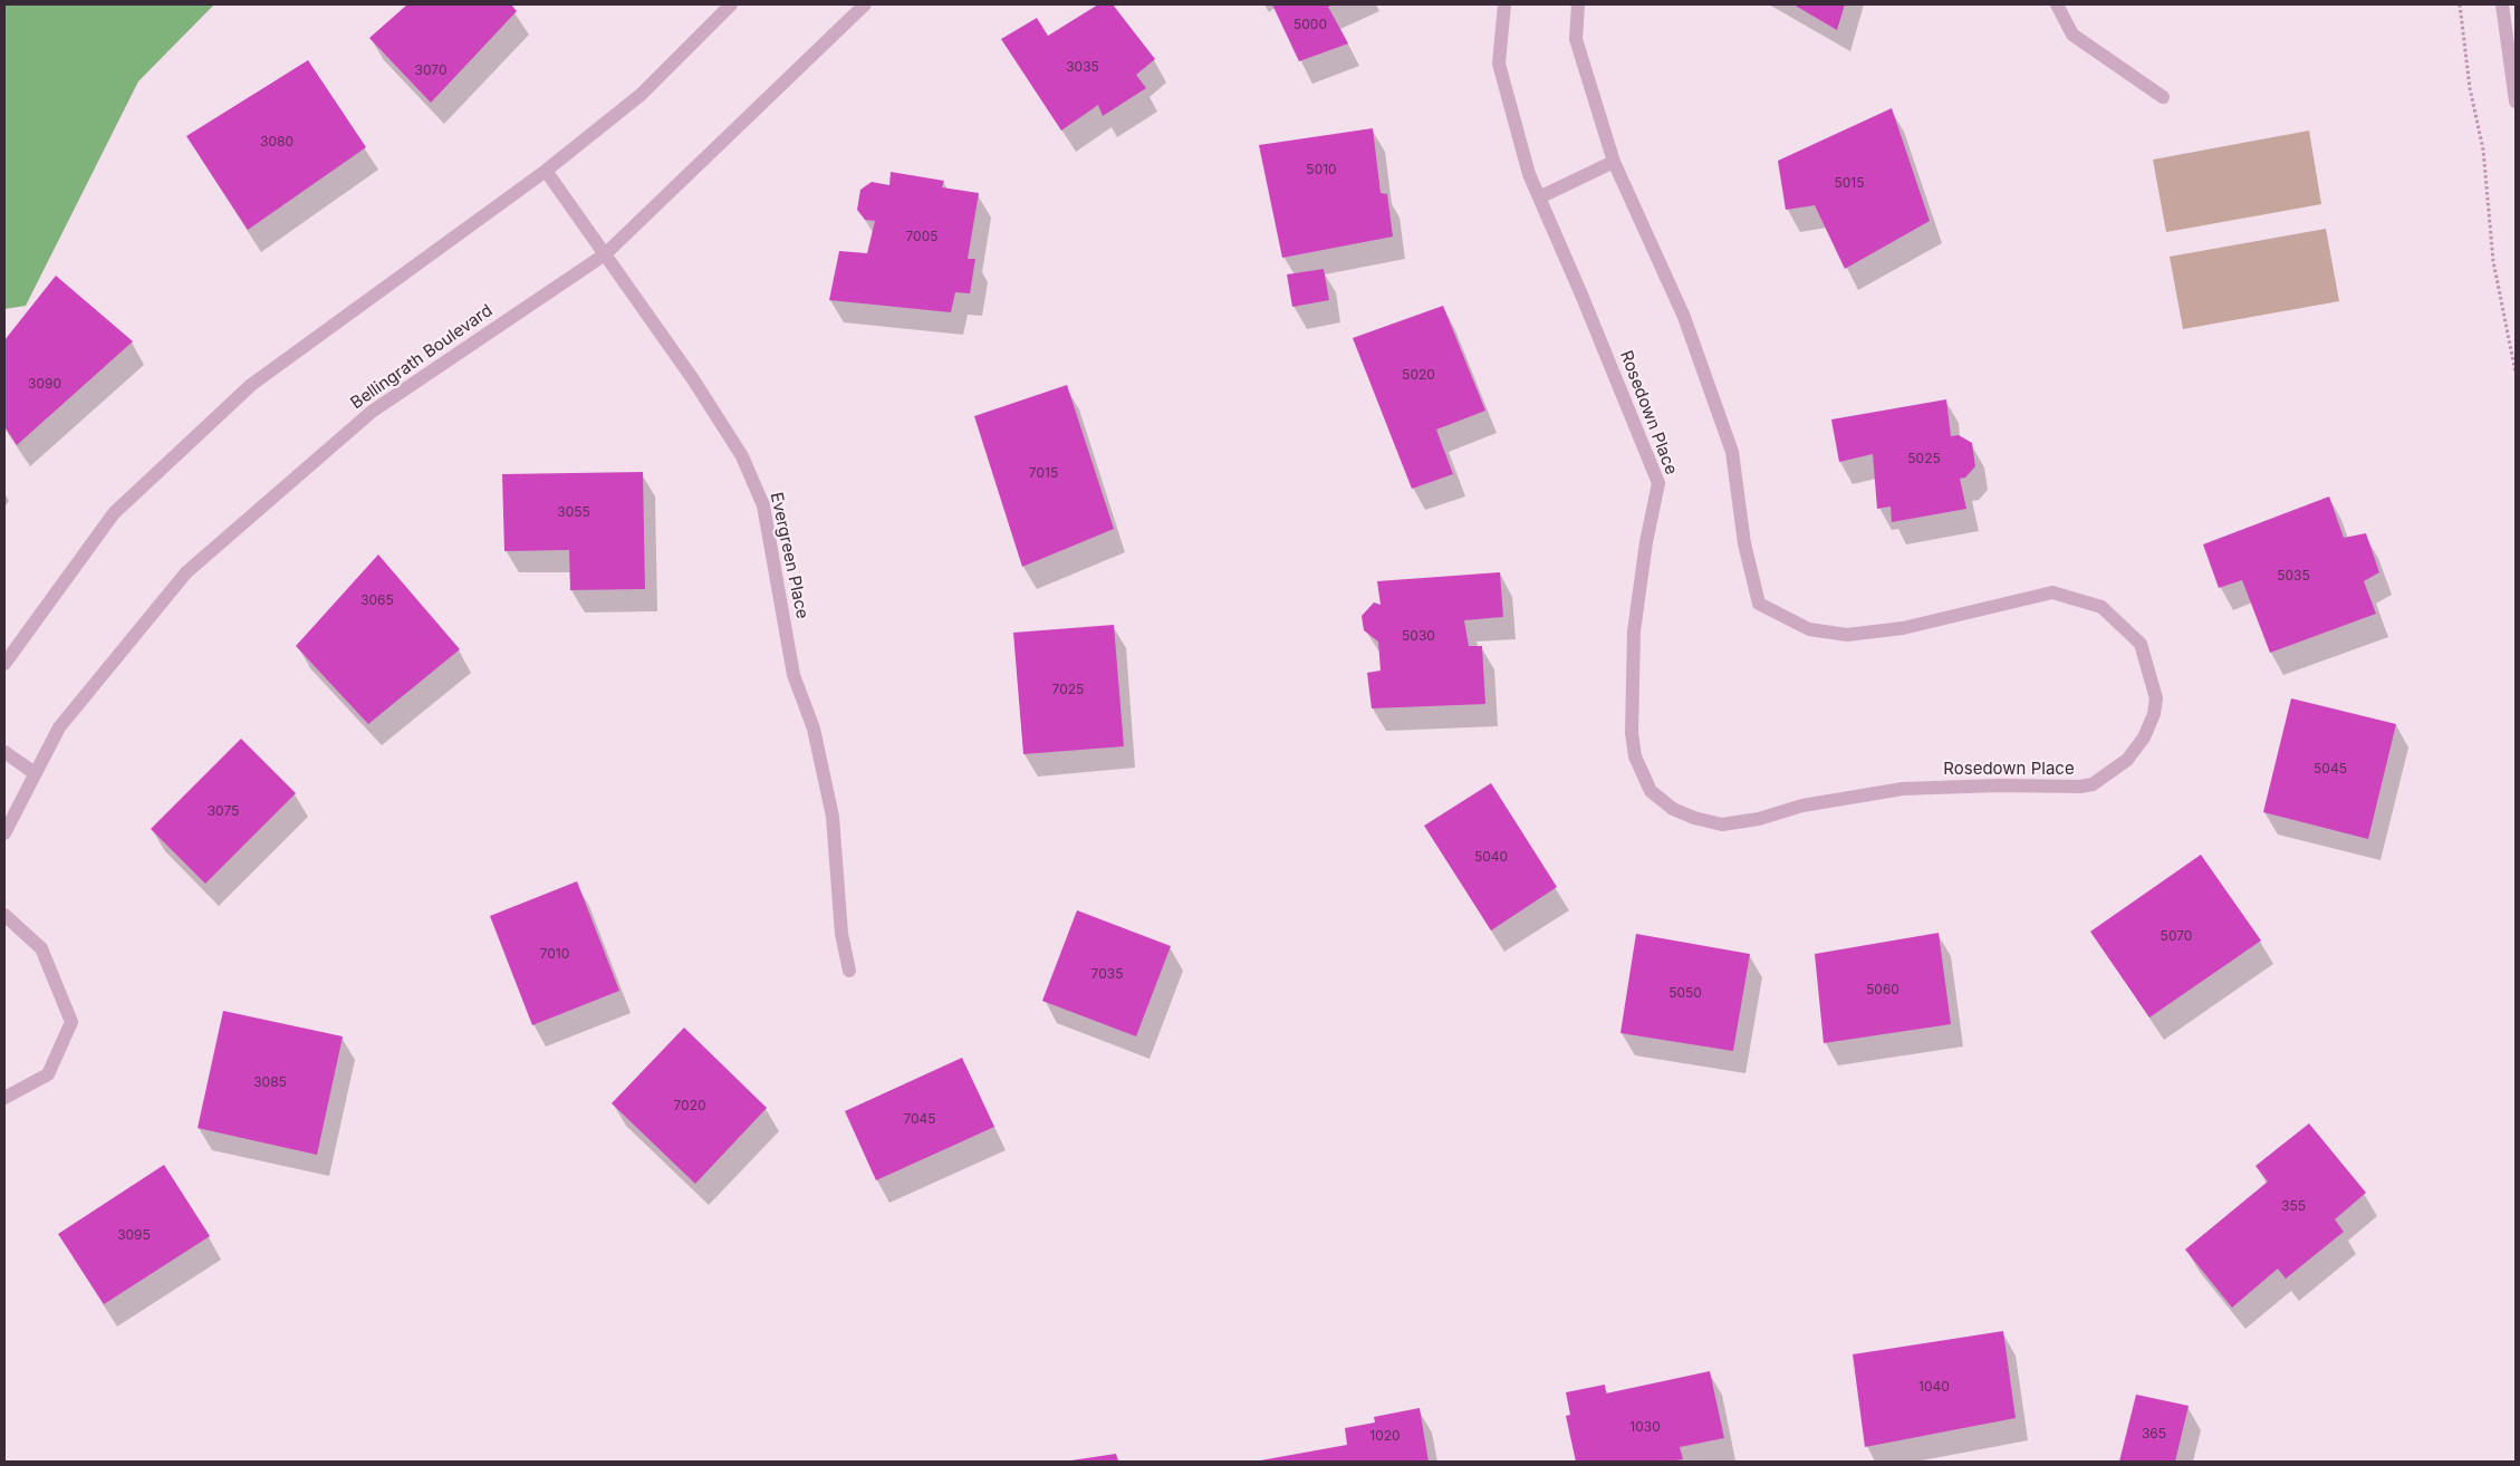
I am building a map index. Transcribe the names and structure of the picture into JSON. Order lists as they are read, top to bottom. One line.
{"streets":{"street":["Bellingrath Boulevard","Rosedown Place","Evergreen Place"]},"crossings":[["Bellingrath Boulevard","Evergreen Place"]],"house_numbers":["5000","3035","3070","3080","5010","5015","7005","5020","3090","5025","7015","3055","5035","3065","5030","7025","5045","3075","5040","5070","7010","7035","5060","5050","3085","7020","7045","355","3095","1040","1030","365","1020"]}
